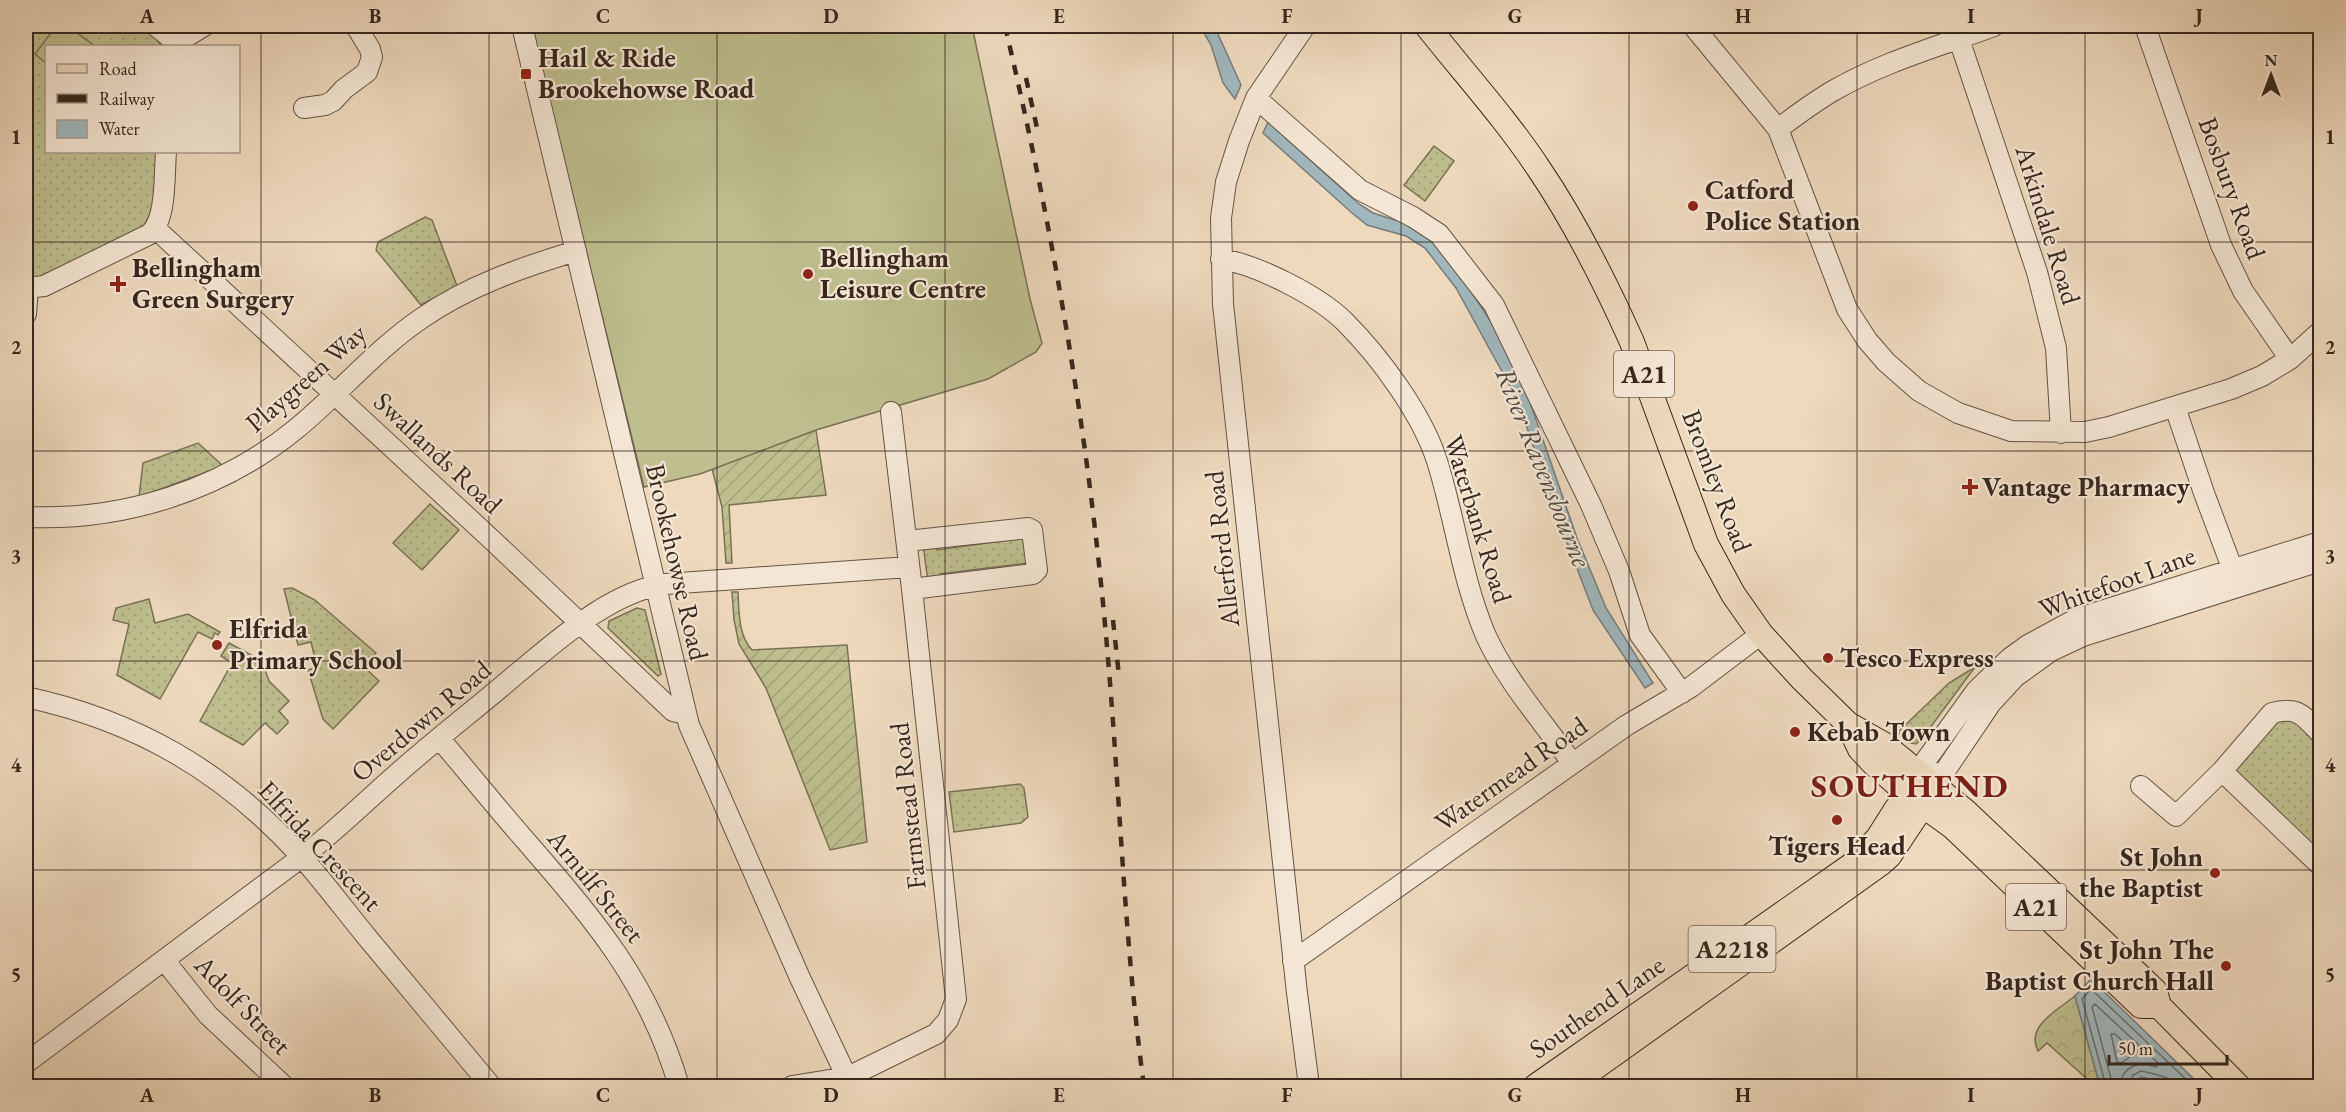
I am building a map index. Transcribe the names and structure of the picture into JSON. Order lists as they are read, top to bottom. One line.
{"streets":{"main road":["A21","Bromley Road","A2218","Southend Lane"],"street":["Bosbury Road","Arkindale Road","Playgreen Way","Swallands Road","Waterbank Road","Allerford Road","Brookehowse Road","Whitefoot Lane","Overdown Road","Watermead Road","Farmstead Road","Elfrida Crescent","Arnulf Street","Adolf Street"]},"crossings":[["Playgreen Way","Swallands Road"],["Playgreen Way","Brookehowse Road"],["Swallands Road","Brookehowse Road"],["Swallands Road","Overdown Road"],["Bromley Road","Whitefoot Lane"],["Bromley Road","Watermead Road"],["Bromley Road","Southend Lane"],["Waterbank Road","Allerford Road"],["Waterbank Road","Watermead Road"],["Allerford Road","Watermead Road"],["Brookehowse Road","Overdown Road"],["Brookehowse Road","Farmstead Road"],["Whitefoot Lane","Southend Lane"],["Overdown Road","Farmstead Road"],["Overdown Road","Elfrida Crescent"],["Overdown Road","Arnulf Street"],["Overdown Road","Adolf Street"]],"districts":["SOUTHEND"],"water":["River Ravensbourne"],"places":{"transit":["Hail & Ride Brookehowse Road"],"other":["Catford Police Station","Bellingham Leisure Centre","Elfrida Primary School","Tesco Express","Kebab Town","Tigers Head","St John the Baptist","St John The Baptist Church Hall"],"health":["Bellingham Green Surgery","Vantage Pharmacy"]},"legend":["Road","Railway","Water"],"scale_bar":"50 m","north":"top","grid":{"columns":["A","B","C","D","E","F","G","H","I","J"],"rows":["1","2","3","4","5"]}}
